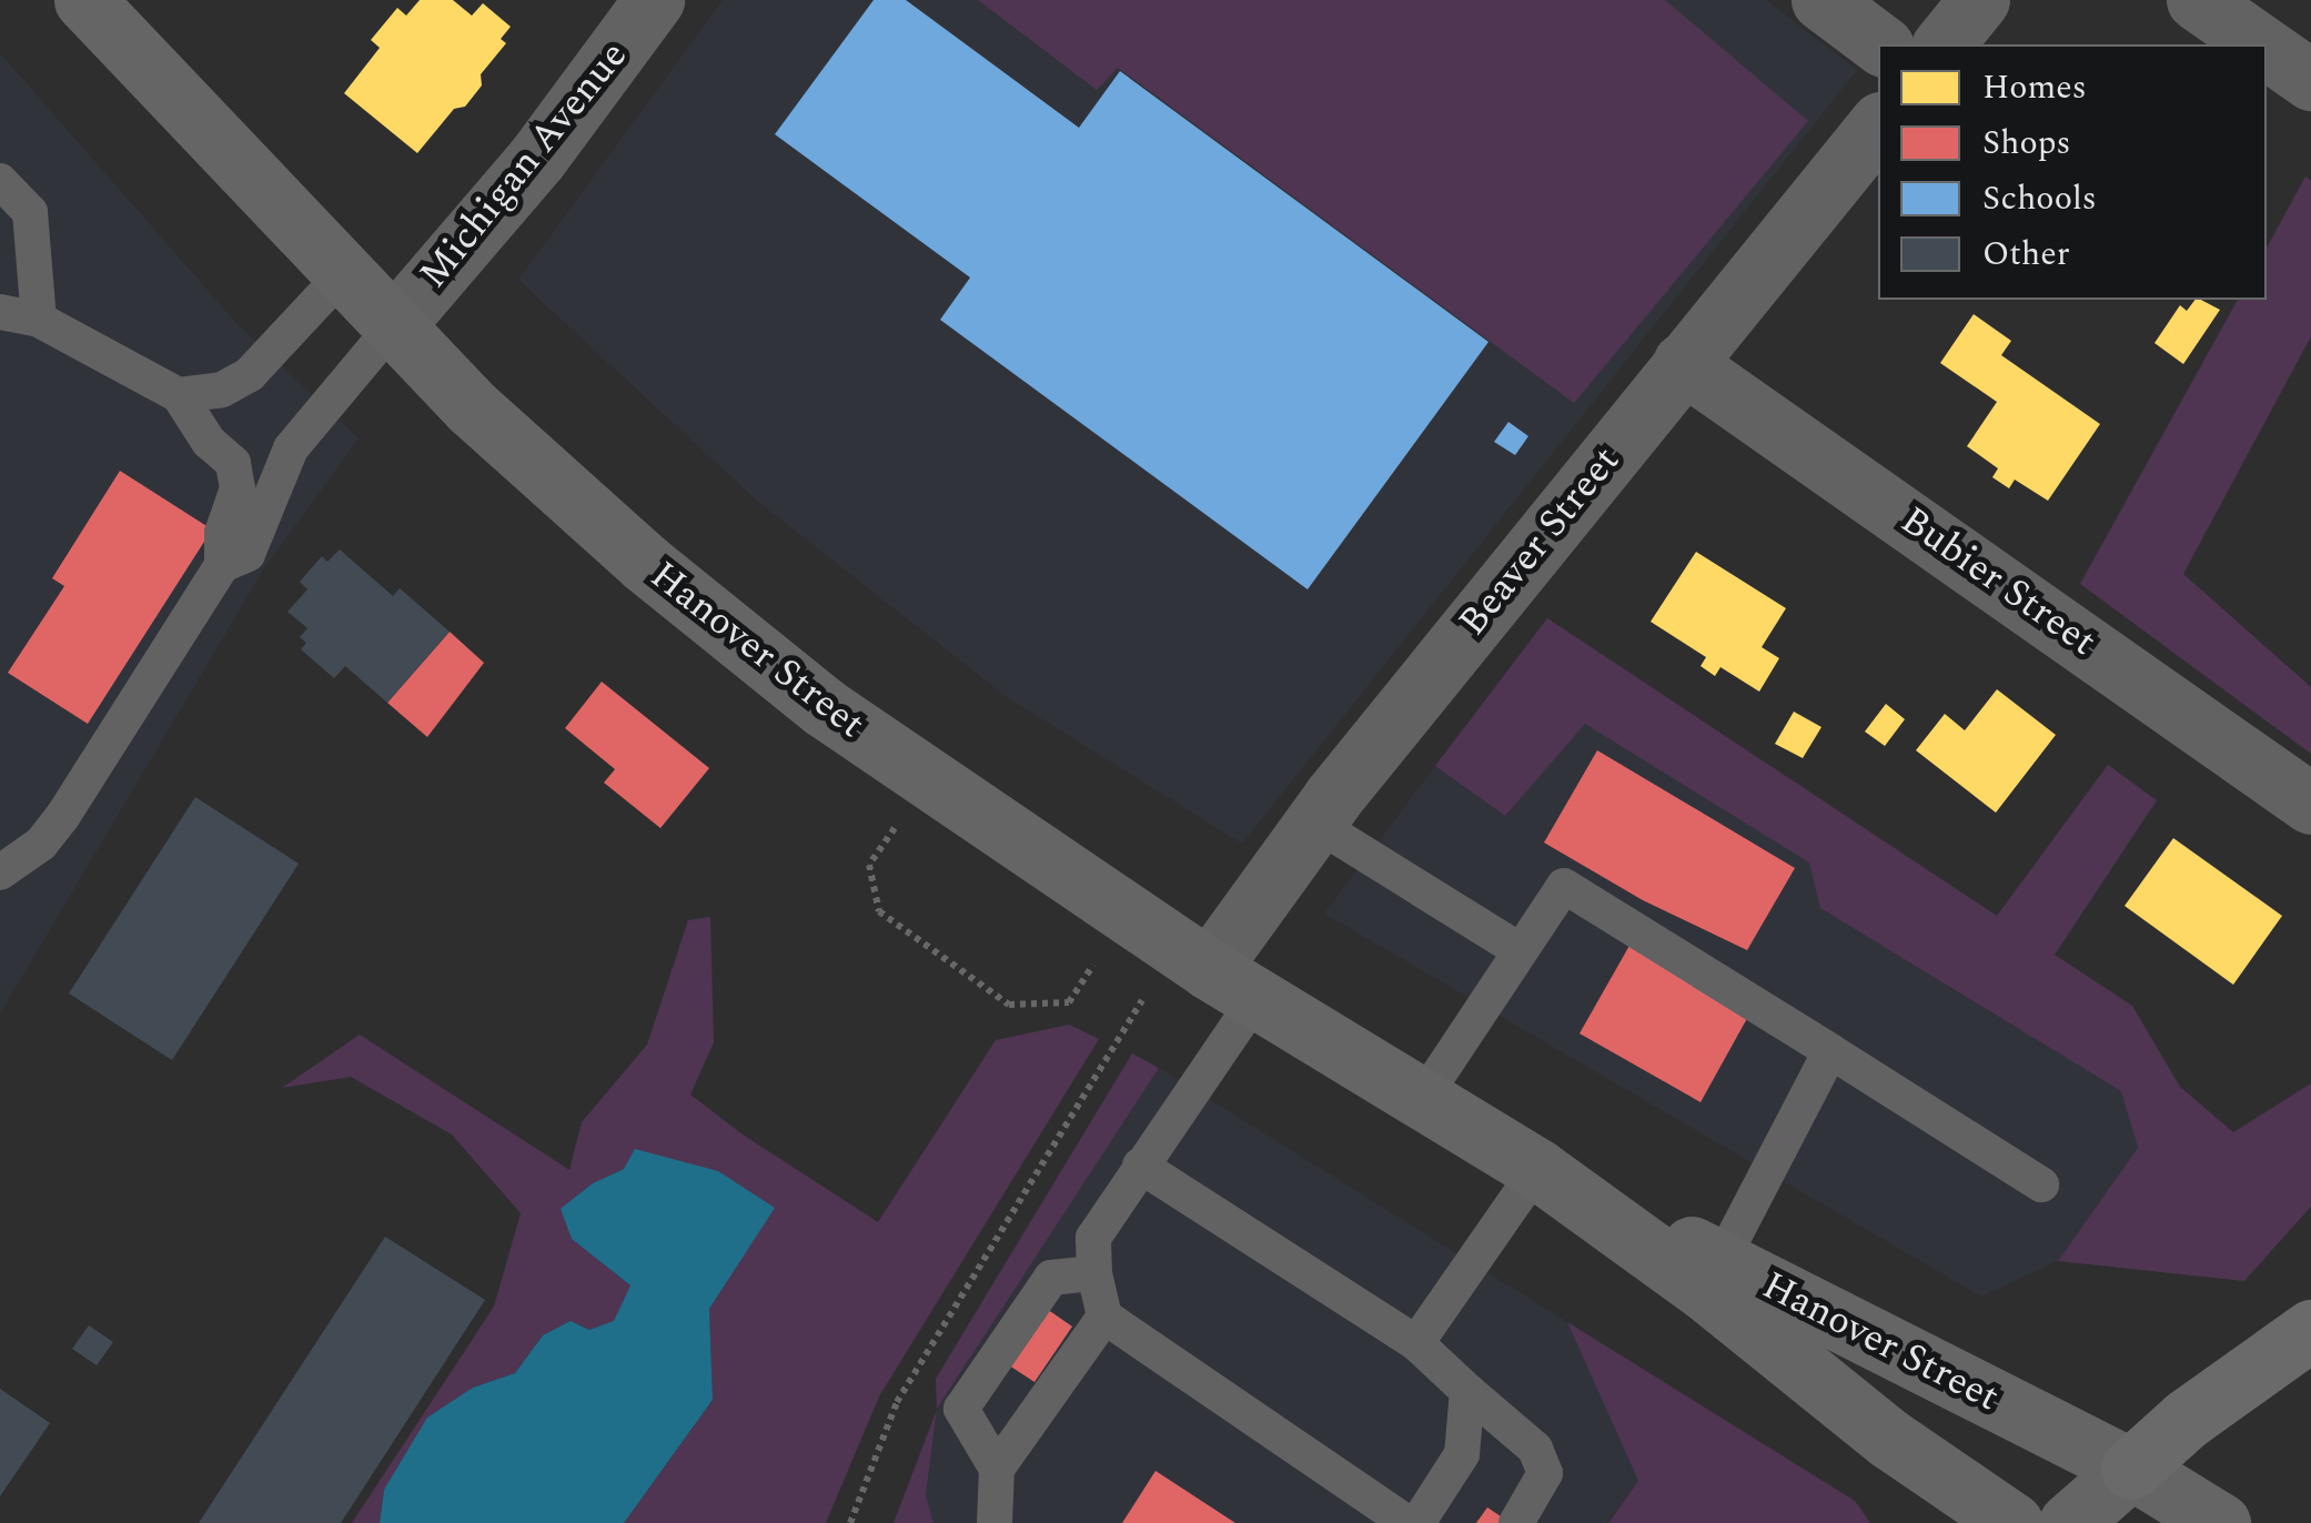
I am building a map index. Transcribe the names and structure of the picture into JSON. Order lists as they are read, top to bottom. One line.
{"streets":{"main road":["Hanover Street"],"street":["Michigan Avenue","Beaver Street","Bubier Street"]},"crossings":[["Michigan Avenue","Hanover Street"],["Beaver Street","Bubier Street"],["Beaver Street","Hanover Street"]],"legend":["Homes","Shops","Schools","Other"]}
